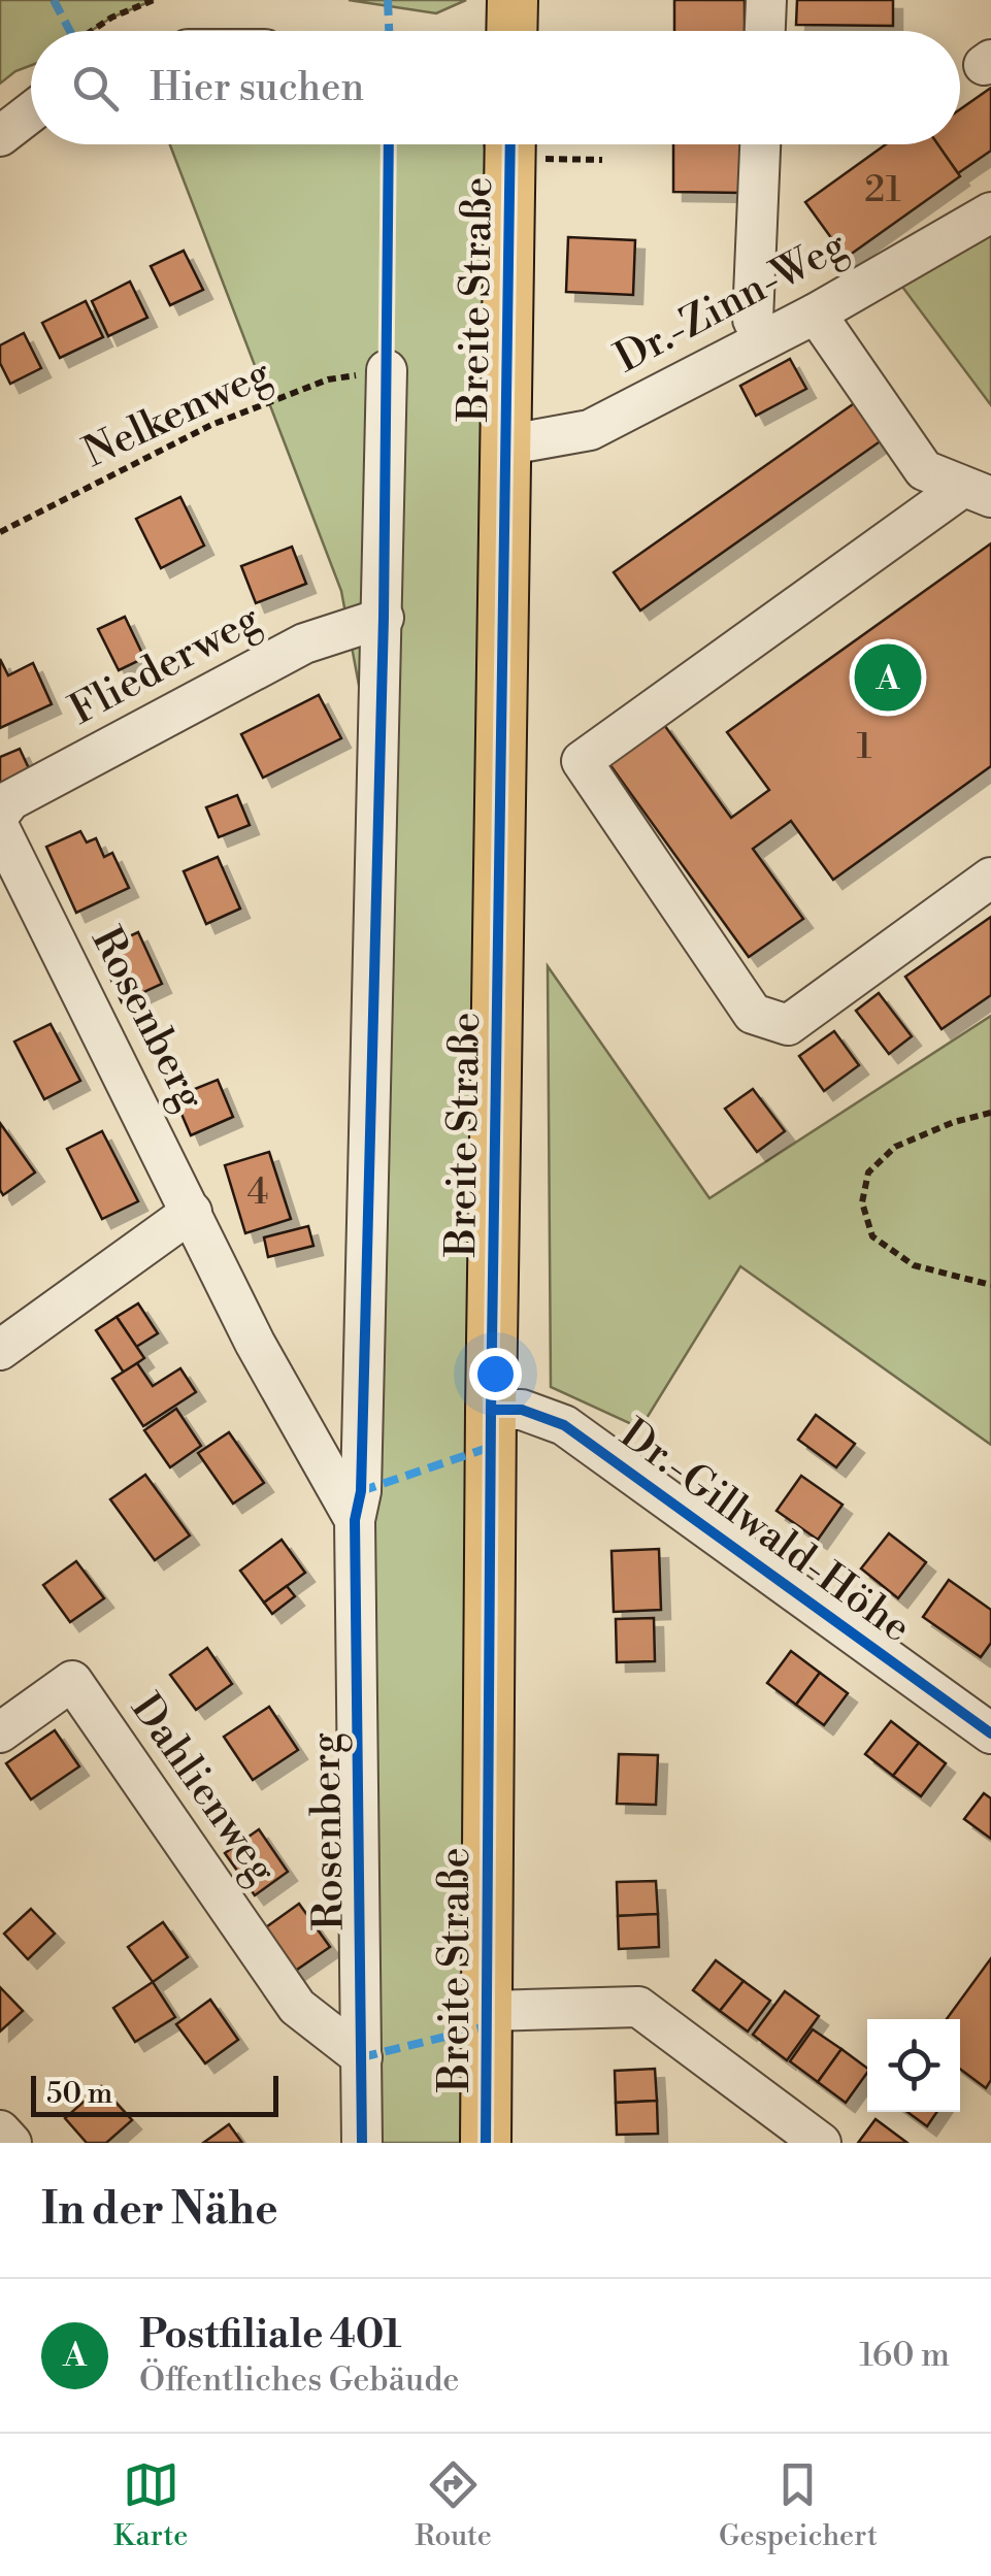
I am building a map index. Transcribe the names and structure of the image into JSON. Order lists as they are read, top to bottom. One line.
{"streets":{"main road":["Breite Straße"],"street":["Dr.-Zinn-Weg","Fliederweg","Rosenberg","Dr.-Gillwald-Höhe","Dahlienweg"],"path":["Nelkenweg"]},"crossings":[["Breite Straße","Dr.-Zinn-Weg"],["Breite Straße","Dr.-Gillwald-Höhe"],["Rosenberg","Dahlienweg"]],"house_numbers":["21","1","4"],"scale_bar":"50 m","page":{"search":"Hier suchen","pins":"A","scale":"50 m","heading":"In der Nähe","list":[{"mark":"A","name":"Postfiliale 401","note":"Öffentliches Gebäude","value":"160 m"}],"nav":["Karte","Route","Gespeichert"]}}
